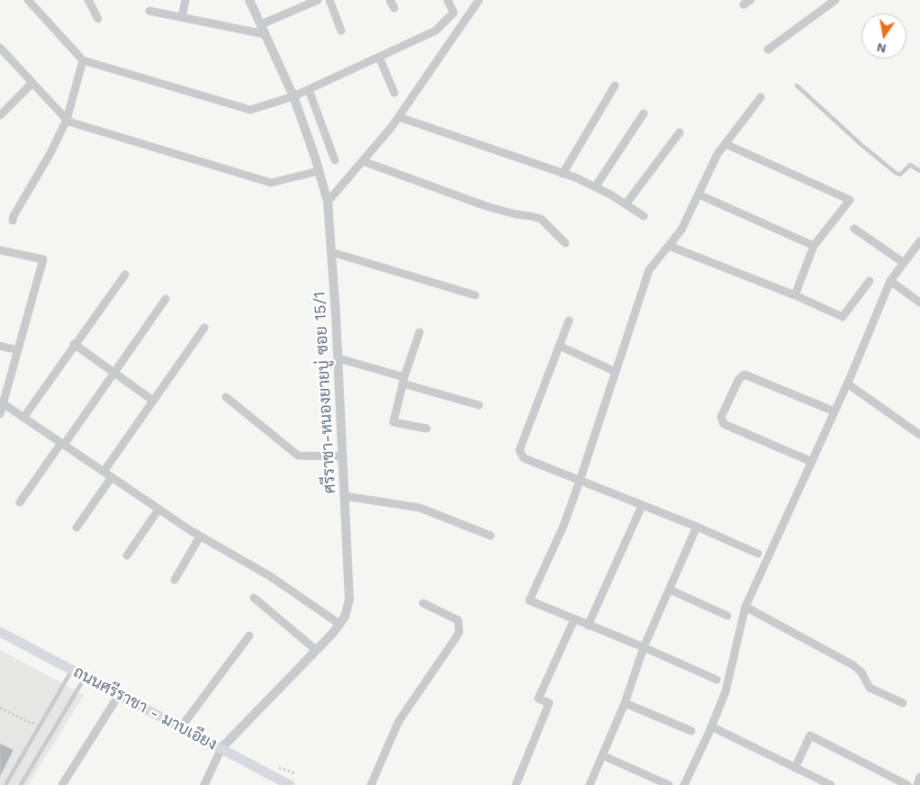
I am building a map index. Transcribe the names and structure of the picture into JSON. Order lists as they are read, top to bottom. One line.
{"streets":{"main road":["ถนนศรีราชา - มาบเอียง"],"street":["ศรีราชา-หนองยายบู่ ซอย 15/1"]},"crossings":[["ศรีราชา-หนองยายบู่ ซอย 15/1","ถนนศรีราชา - มาบเอียง"]],"north":"bottom"}
